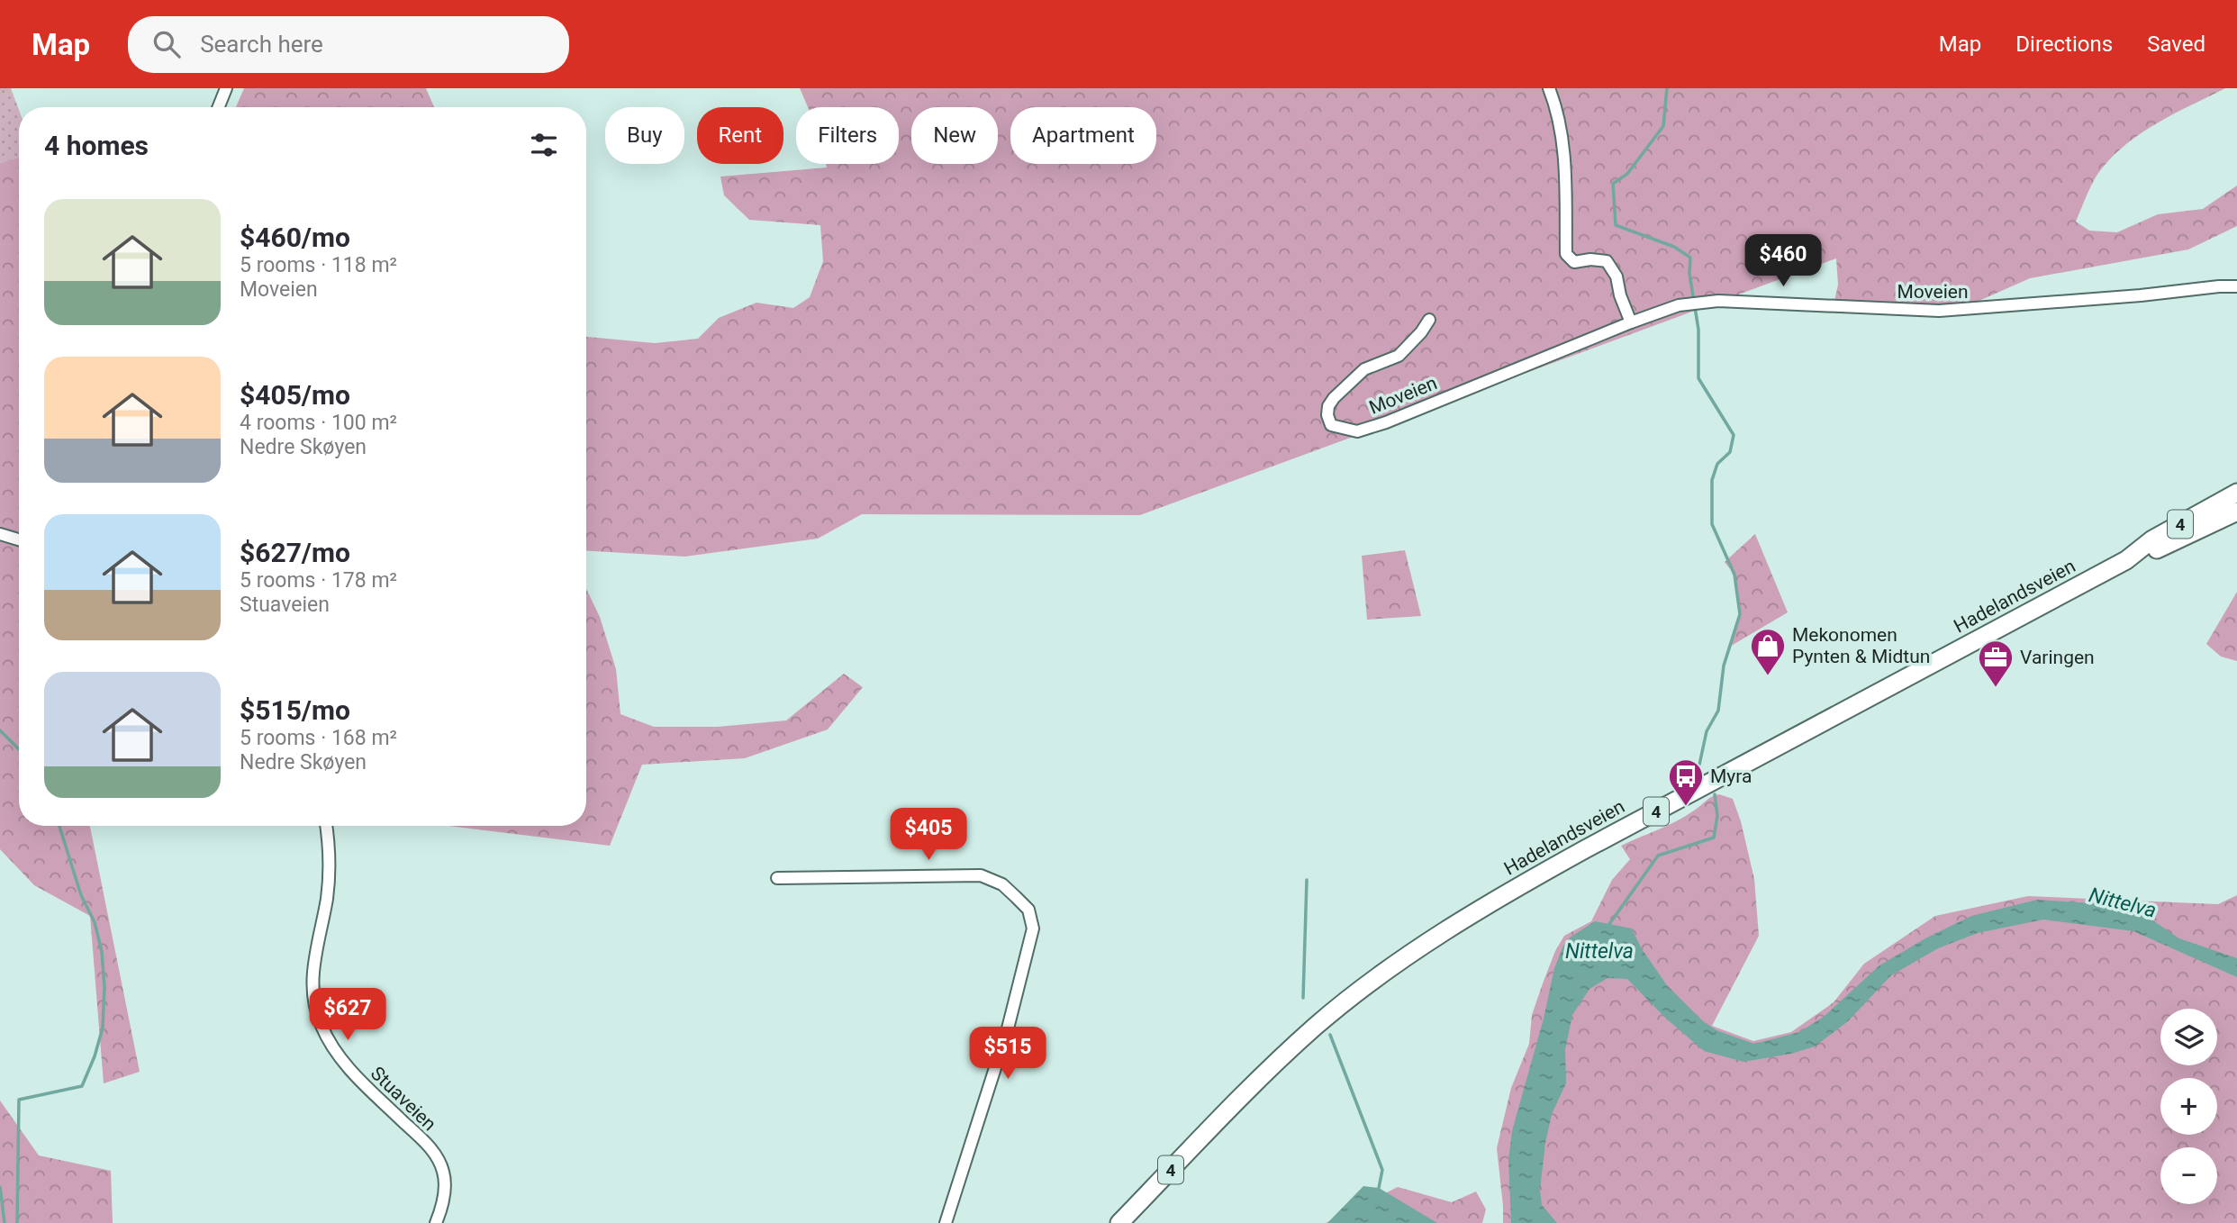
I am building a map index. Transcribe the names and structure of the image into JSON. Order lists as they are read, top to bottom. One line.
{"streets":{"highway":["4","Hadelandsveien"],"street":["Moveien","Stuaveien"]},"water":["Nittelva"],"places":{"shop":["Mekonomen Pynten & Midtun"],"office":["Varingen"],"bus stop":["Myra"]},"page":{"header":"Map","search":"Search here","nav":["Map","Directions","Saved"],"chip":["Buy","Rent","Filters","New","Apartment"],"heading":"4 homes","list":[{"name":"$460/mo","note":"5 rooms · 118 m² · Moveien"},{"name":"$405/mo","note":"4 rooms · 100 m² · Nedre Skøyen"},{"name":"$627/mo","note":"5 rooms · 178 m² · Stuaveien"},{"name":"$515/mo","note":"5 rooms · 168 m² · Nedre Skøyen"}],"price":["$460","$405","$627","$515"],"map_buttons":["+","−"]}}
